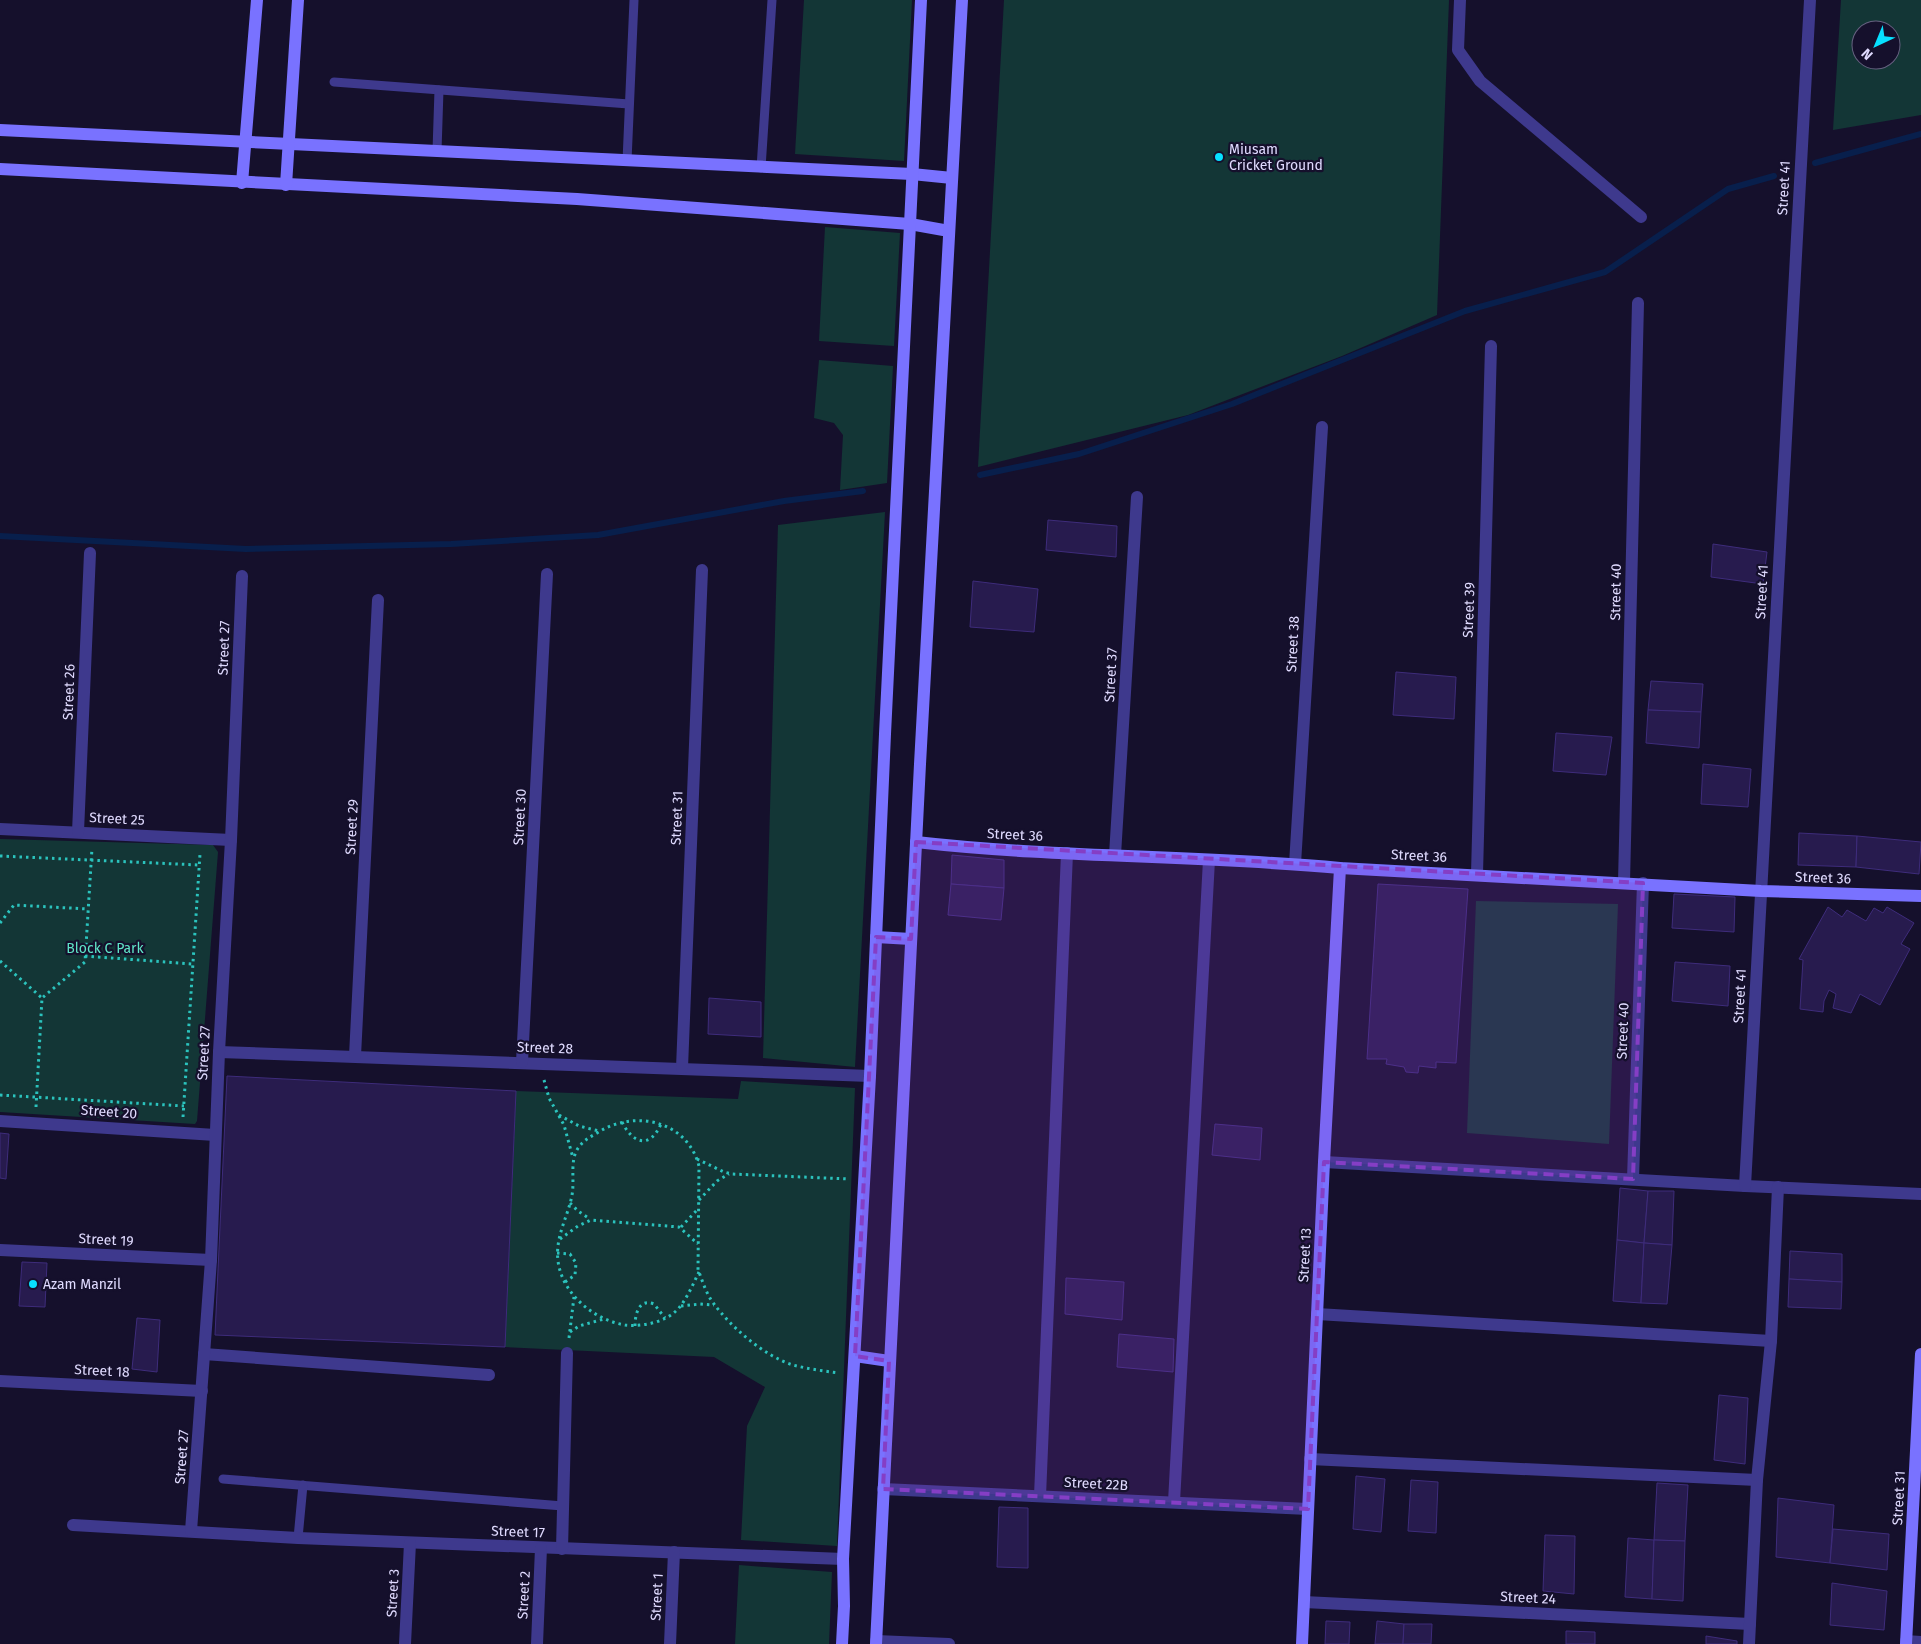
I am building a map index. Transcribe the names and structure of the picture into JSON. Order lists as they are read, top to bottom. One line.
{"streets":{"street":["Street 41","Street 40","Street 39","Street 38","Street 27","Street 37","Street 26","Street 30","Street 31","Street 25","Street 29","Street 36","Street 28","Street 20","Street 19","Street 13","Street 18","Street 22B","Street 17","Street 3","Street 2","Street 1","Street 24"]},"crossings":[["Street 41","Street 36"],["Street 40","Street 36"],["Street 39","Street 36"],["Street 38","Street 36"],["Street 27","Street 25"],["Street 27","Street 28"],["Street 27","Street 20"],["Street 27","Street 19"],["Street 27","Street 18"],["Street 27","Street 17"],["Street 37","Street 36"],["Street 26","Street 25"],["Street 30","Street 28"],["Street 31","Street 28"],["Street 29","Street 28"],["Street 36","Street 13"],["Street 13","Street 22B"],["Street 13","Street 24"],["Street 17","Street 3"],["Street 17","Street 2"],["Street 17","Street 1"]],"parks":["Block C Park"],"places":["Miusam Cricket Ground","Azam Manzil"],"north":"bottom left"}
